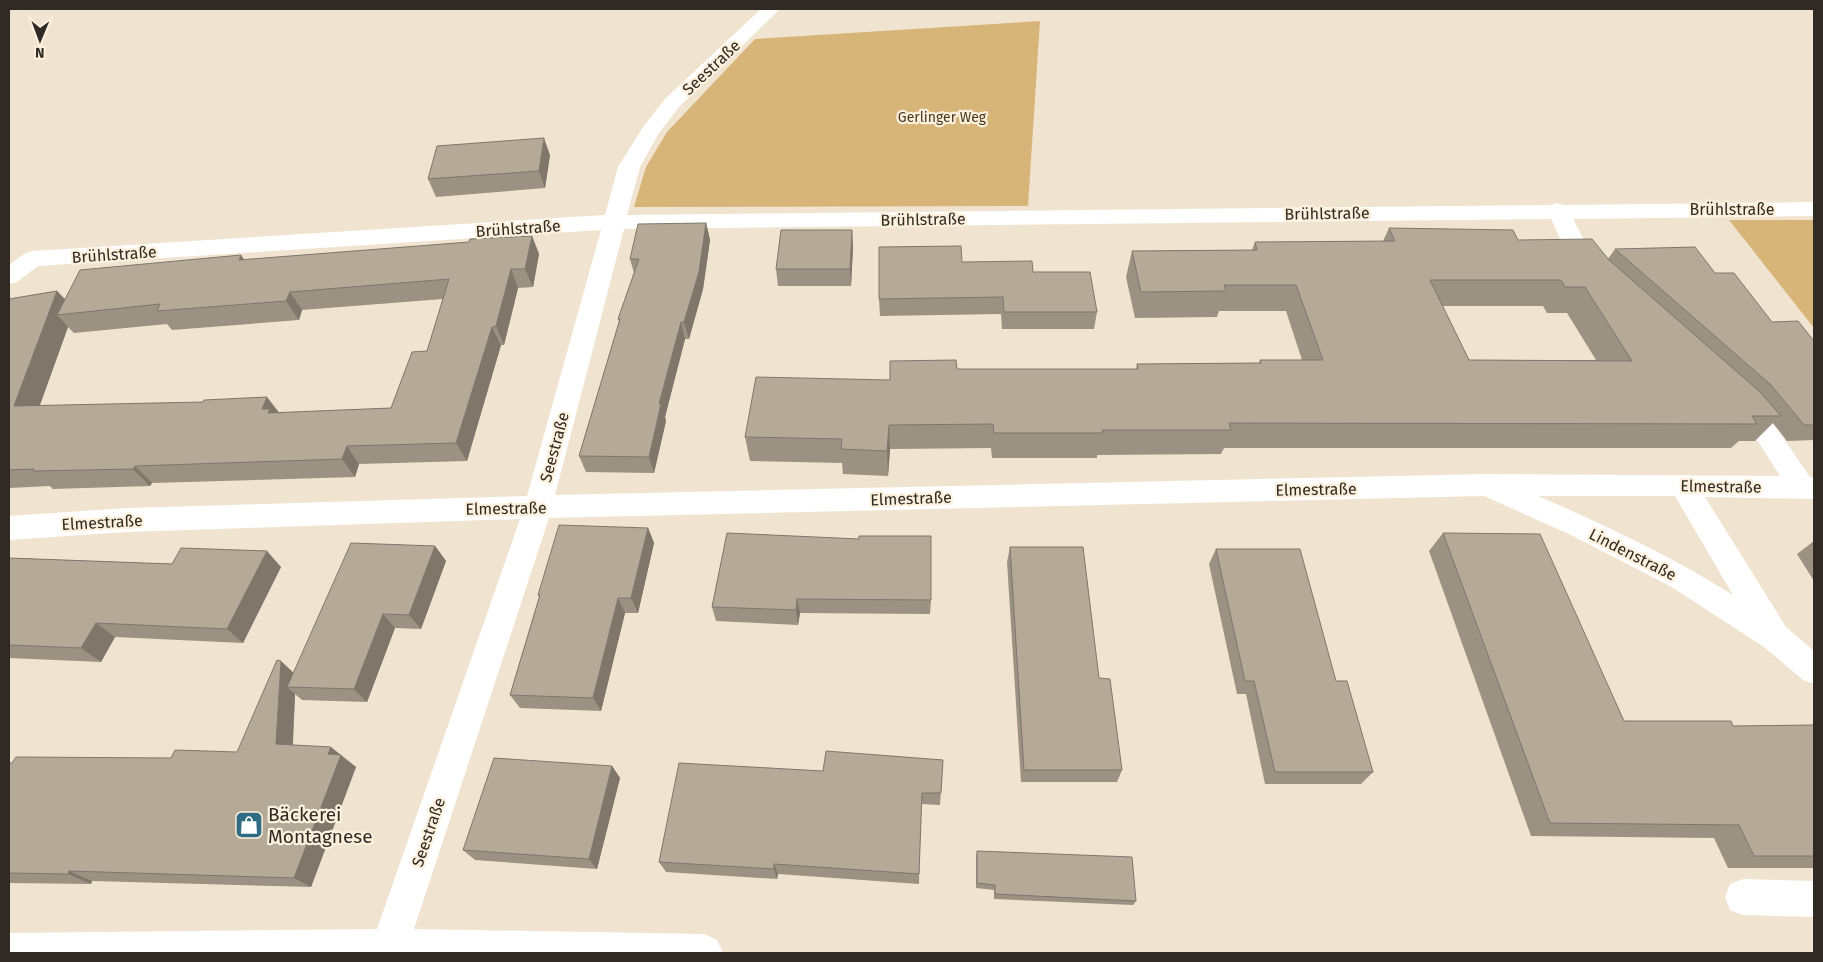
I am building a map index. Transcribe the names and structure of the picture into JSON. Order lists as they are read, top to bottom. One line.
{"streets":{"street":["Seestraße","Brühlstraße","Elmestraße","Lindenstraße"]},"crossings":[["Seestraße","Brühlstraße"],["Seestraße","Elmestraße"],["Elmestraße","Lindenstraße"]],"parks":["Gerlinger Weg"],"places":{"shop":["Bäckerei Montagnese"]},"north":"bottom"}
